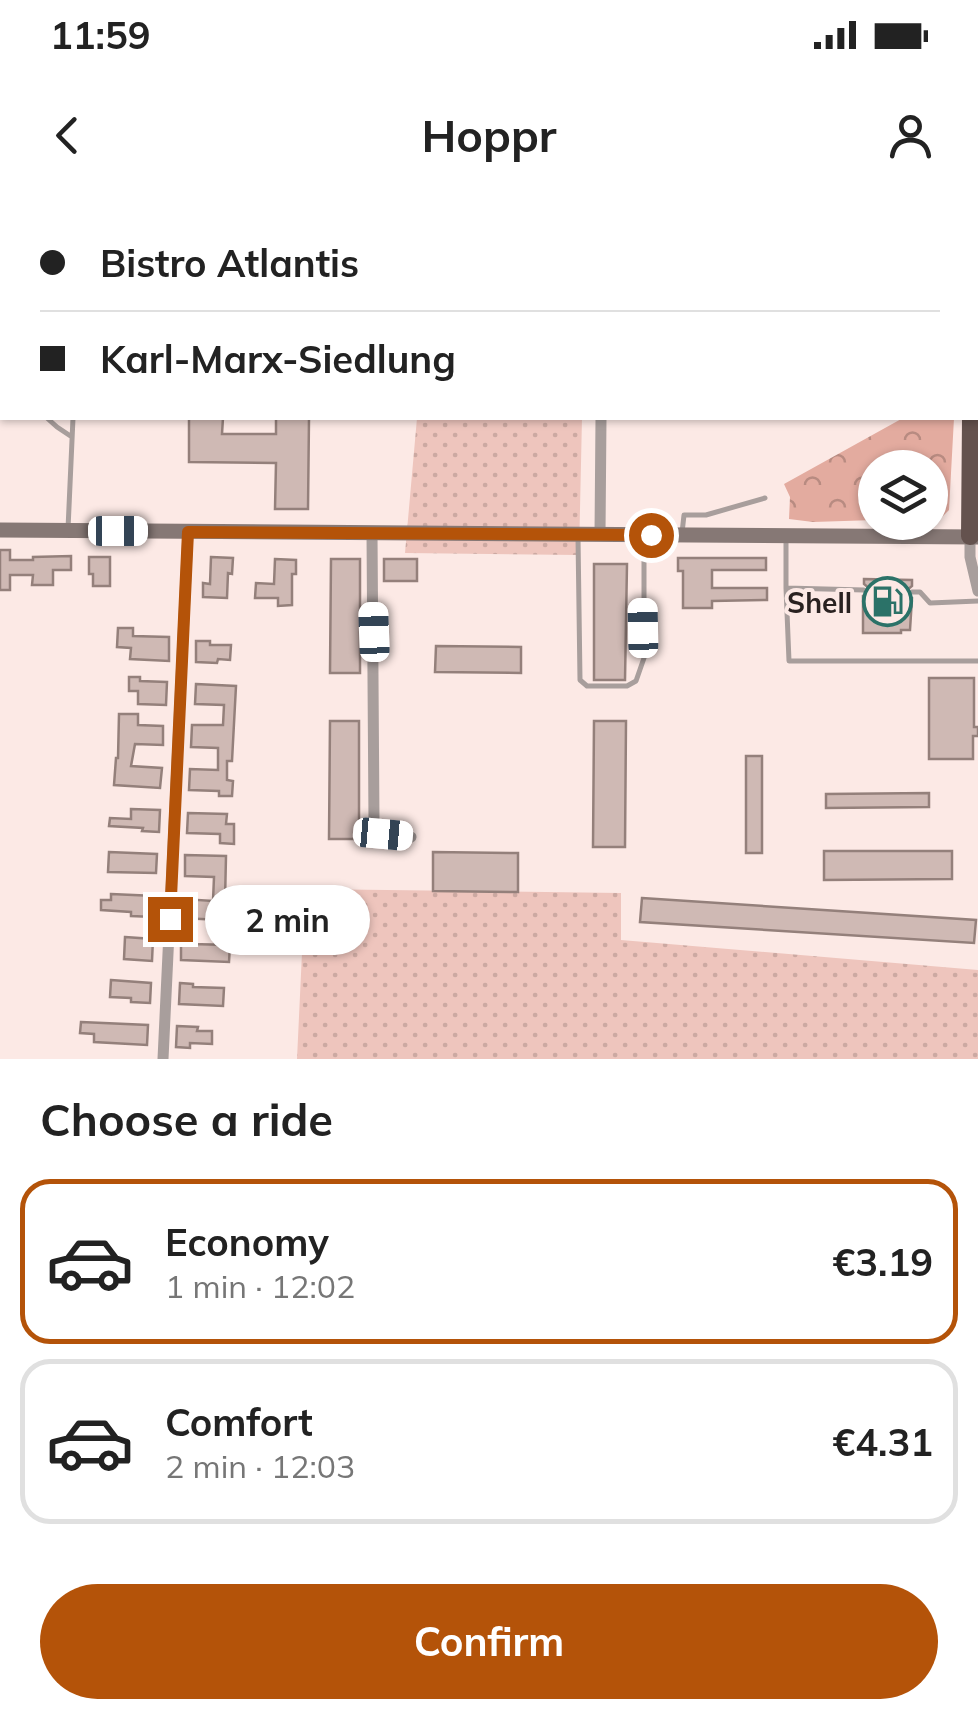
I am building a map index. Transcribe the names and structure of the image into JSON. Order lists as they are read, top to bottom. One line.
{"places":{"fuel station":["Shell"]},"page":{"status":"11:59","header":"Hoppr","banner":["Bistro Atlantis","Karl-Marx-Siedlung"],"bubble":"2 min","heading":"Choose a ride","list":[{"name":"Economy","note":"1 min · 12:02","value":"€3.19"},{"name":"Comfort","note":"2 min · 12:03","value":"€4.31"}],"buttons":"Confirm"}}
